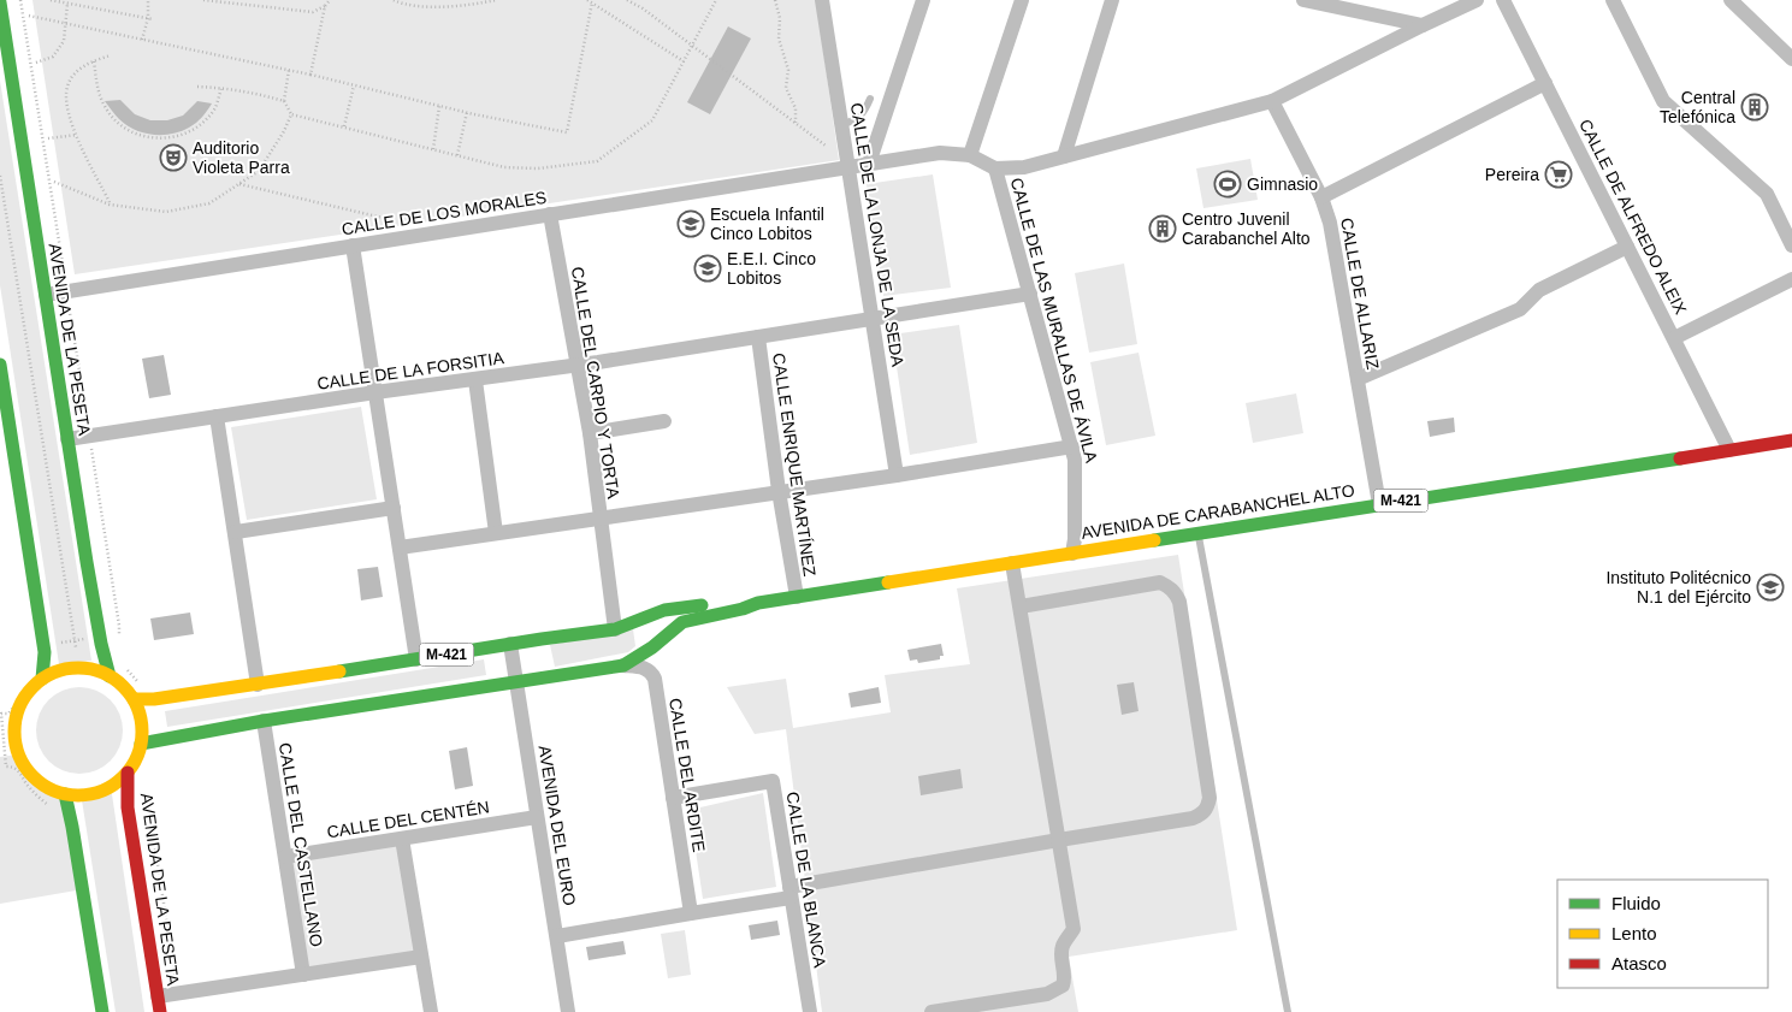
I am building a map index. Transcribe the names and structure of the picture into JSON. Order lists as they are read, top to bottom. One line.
{"streets":{"main road":["AVENIDA DE LA PESETA","M-421","AVENIDA DE CARABANCHEL ALTO"],"street":["CALLE DE LOS MORALES","CALLE DE ALFREDO ALEIX","CALLE DE LA LONJA DE LA SEDA","CALLE DE ALLARIZ","CALLE DE LAS MURALLAS DE ÁVILA","CALLE DE LA FORSITIA","CALLE DEL CARPIO Y TORTA","CALLE ENRIQUE MARTÍNEZ","CALLE DEL ARDITE","CALLE DEL CENTÉN","AVENIDA DEL EURO","CALLE DEL CASTELLANO","CALLE DE LA BLANCA"]},"crossings":[["CALLE DE LOS MORALES","CALLE DE LA LONJA DE LA SEDA"],["CALLE DE LOS MORALES","AVENIDA DE LA PESETA"],["CALLE DE LOS MORALES","CALLE DEL CARPIO Y TORTA"],["CALLE DE ALFREDO ALEIX","AVENIDA DE CARABANCHEL ALTO"],["CALLE DE LA LONJA DE LA SEDA","CALLE DE LA FORSITIA"],["CALLE DE ALLARIZ","AVENIDA DE CARABANCHEL ALTO"],["CALLE DE LAS MURALLAS DE ÁVILA","CALLE DE LA FORSITIA"],["CALLE DE LAS MURALLAS DE ÁVILA","AVENIDA DE CARABANCHEL ALTO"],["AVENIDA DE LA PESETA","CALLE DE LA FORSITIA"],["CALLE DE LA FORSITIA","CALLE DEL CARPIO Y TORTA"],["CALLE DE LA FORSITIA","CALLE ENRIQUE MARTÍNEZ"],["CALLE DEL CARPIO Y TORTA","AVENIDA DE CARABANCHEL ALTO"],["CALLE ENRIQUE MARTÍNEZ","AVENIDA DE CARABANCHEL ALTO"],["AVENIDA DE CARABANCHEL ALTO","CALLE DEL ARDITE"],["AVENIDA DE CARABANCHEL ALTO","AVENIDA DEL EURO"],["AVENIDA DE CARABANCHEL ALTO","CALLE DEL CASTELLANO"],["CALLE DEL ARDITE","CALLE DE LA BLANCA"],["CALLE DEL CENTÉN","AVENIDA DEL EURO"],["CALLE DEL CENTÉN","CALLE DEL CASTELLANO"]],"places":{"building":["Central Telefónica","Centro Juvenil Carabanchel Alto"],"theatre":["Auditorio Violeta Parra"],"supermarket":["Pereira"],"sports":["Gimnasio"],"school or university":["Escuela Infantil Cinco Lobitos","E.E.I. Cinco Lobitos","Instituto Politécnico N.1 del Ejército"]},"legend":["Fluido","Lento","Atasco"]}
